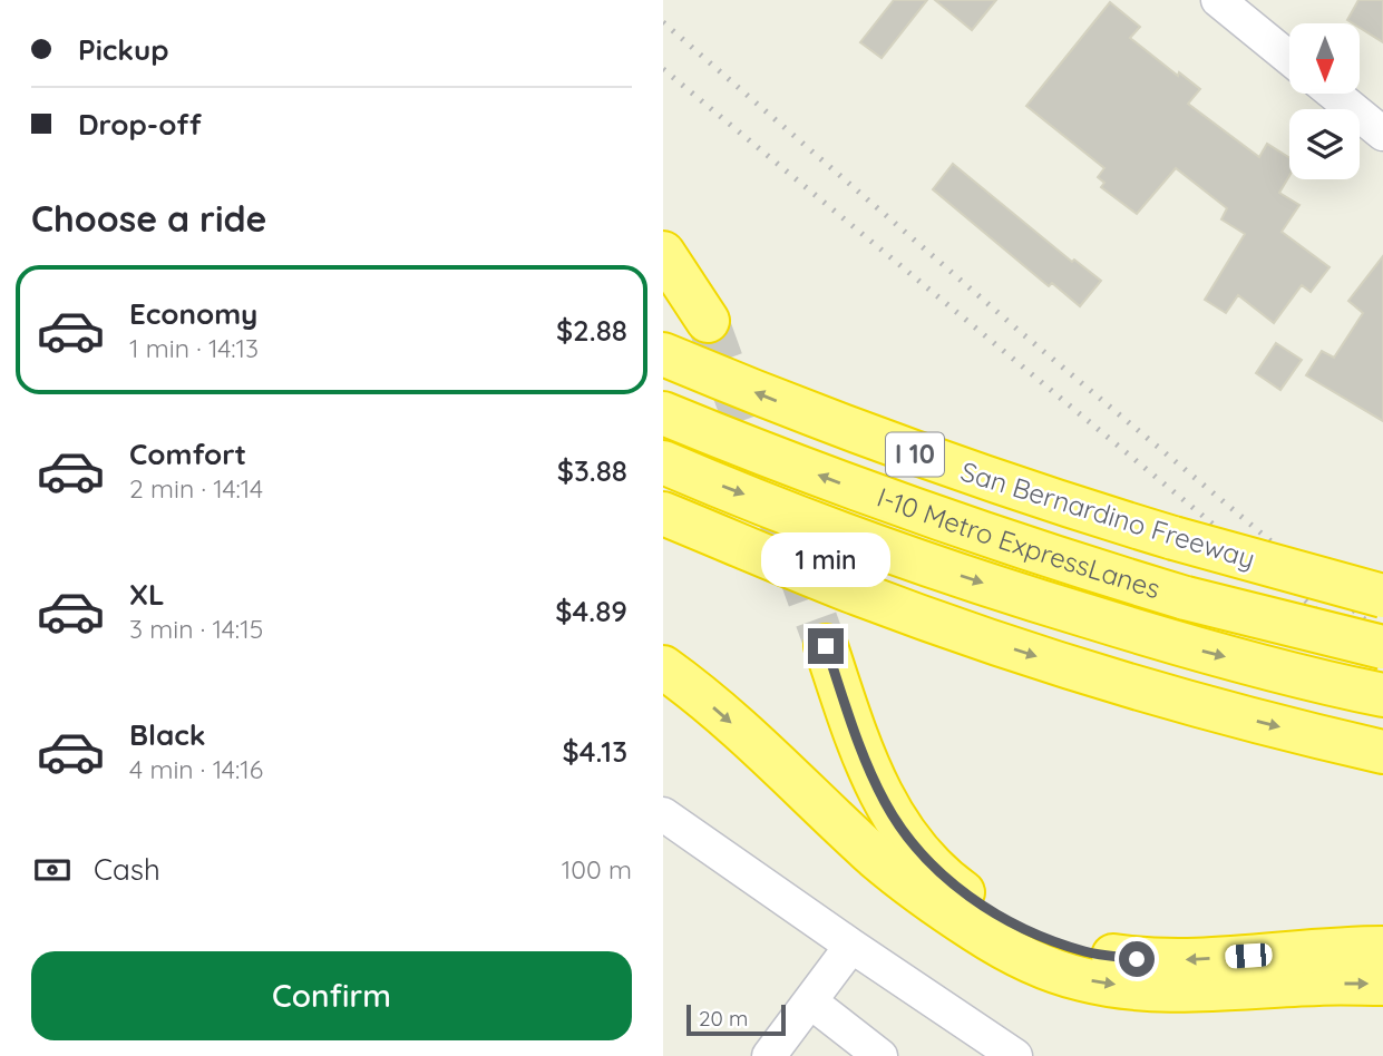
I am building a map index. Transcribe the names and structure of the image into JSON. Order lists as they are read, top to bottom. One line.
{"streets":{"highway":["I 10","San Bernardino Freeway","I-10 Metro ExpressLanes"]},"scale_bar":"20 m","north":"bottom","page":{"banner":["Pickup","Drop-off"],"heading":"Choose a ride","list":[{"name":"Economy","note":"1 min · 14:13","value":"$2.88"},{"name":"Comfort","note":"2 min · 14:14","value":"$3.88"},{"name":"XL","note":"3 min · 14:15","value":"$4.89"},{"name":"Black","note":"4 min · 14:16","value":"$4.13"}],"bubble":"1 min","pay":["Cash","100 m"],"buttons":"Confirm","scale":"20 m"}}
